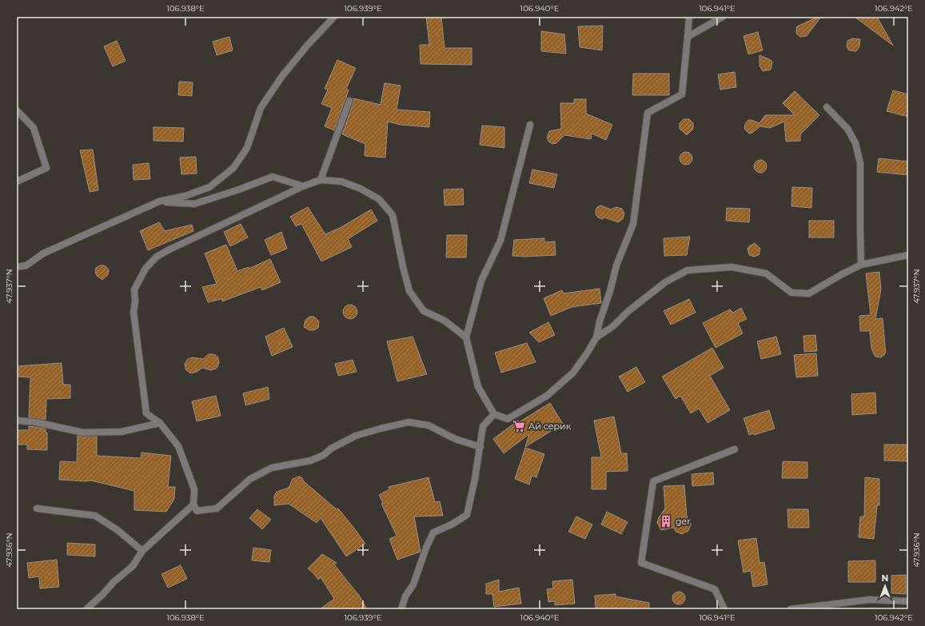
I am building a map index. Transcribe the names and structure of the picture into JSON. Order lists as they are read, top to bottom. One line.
{"places":{"supermarket":["Ай серик"],"building":["ger"]},"north":"top","coordinates":["106.938°E","106.939°E","106.940°E","106.941°E","106.942°E","47.937°N","47.936°N"]}
